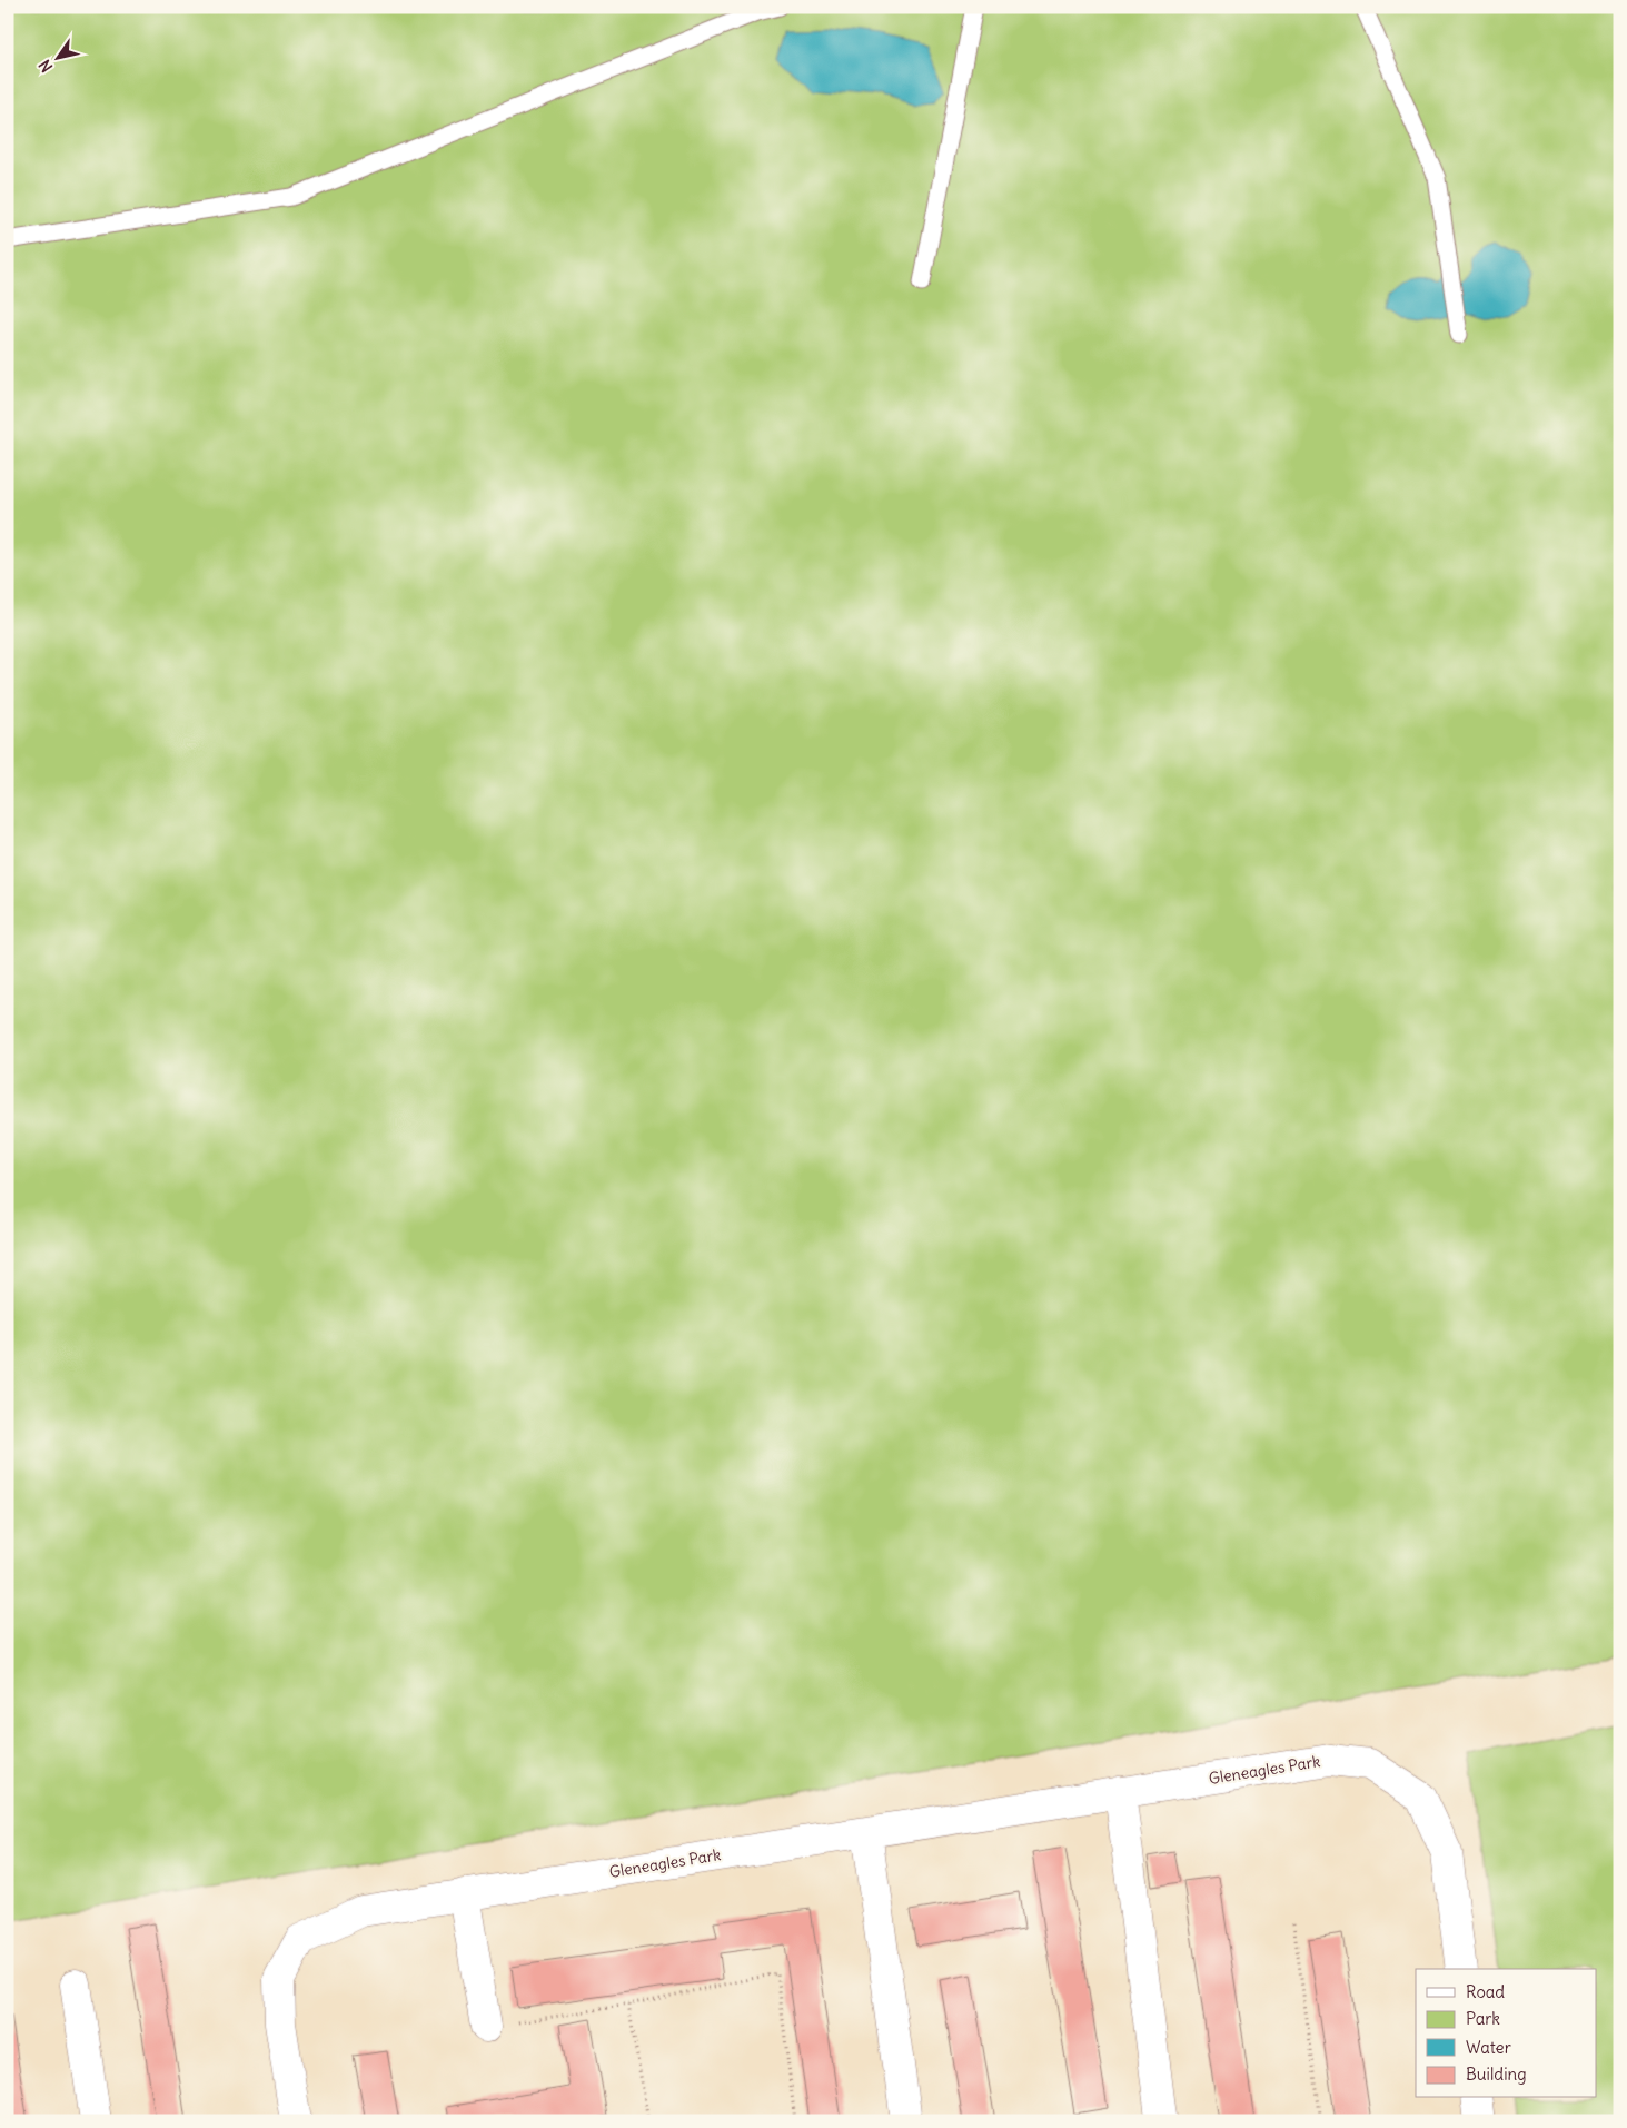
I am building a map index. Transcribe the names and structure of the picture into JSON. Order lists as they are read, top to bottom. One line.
{"streets":{"street":["Gleneagles Park"]},"legend":["Road","Park","Water","Building"],"north":"bottom left"}
